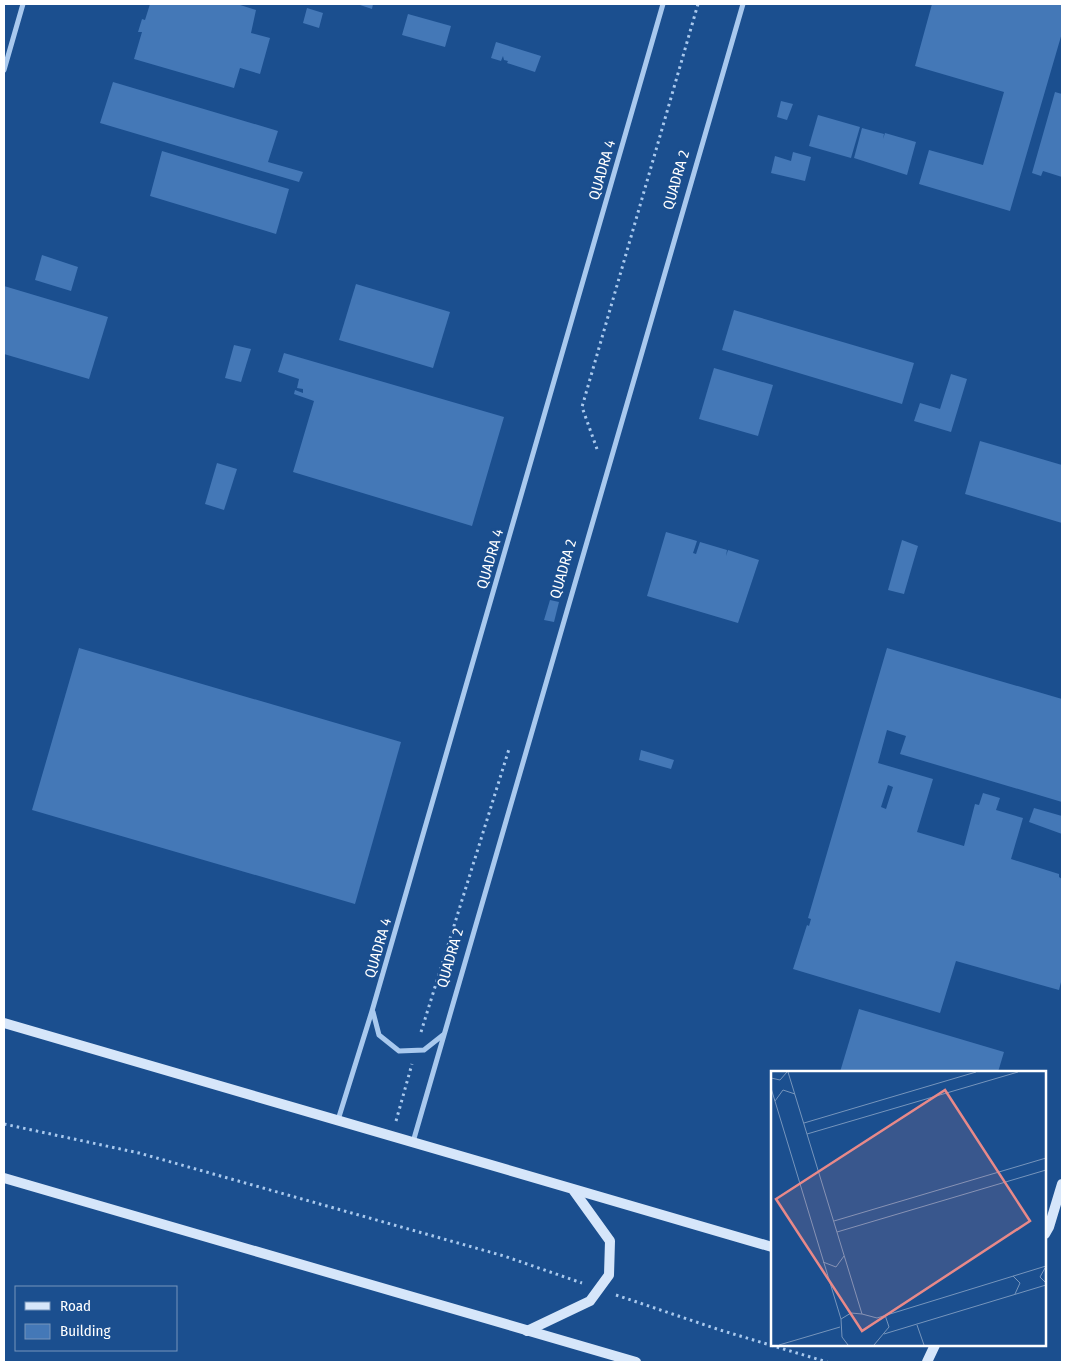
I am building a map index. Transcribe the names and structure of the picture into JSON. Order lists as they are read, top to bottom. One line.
{"streets":{"street":["QUADRA 4","QUADRA 2"]},"legend":["Road","Building"]}
